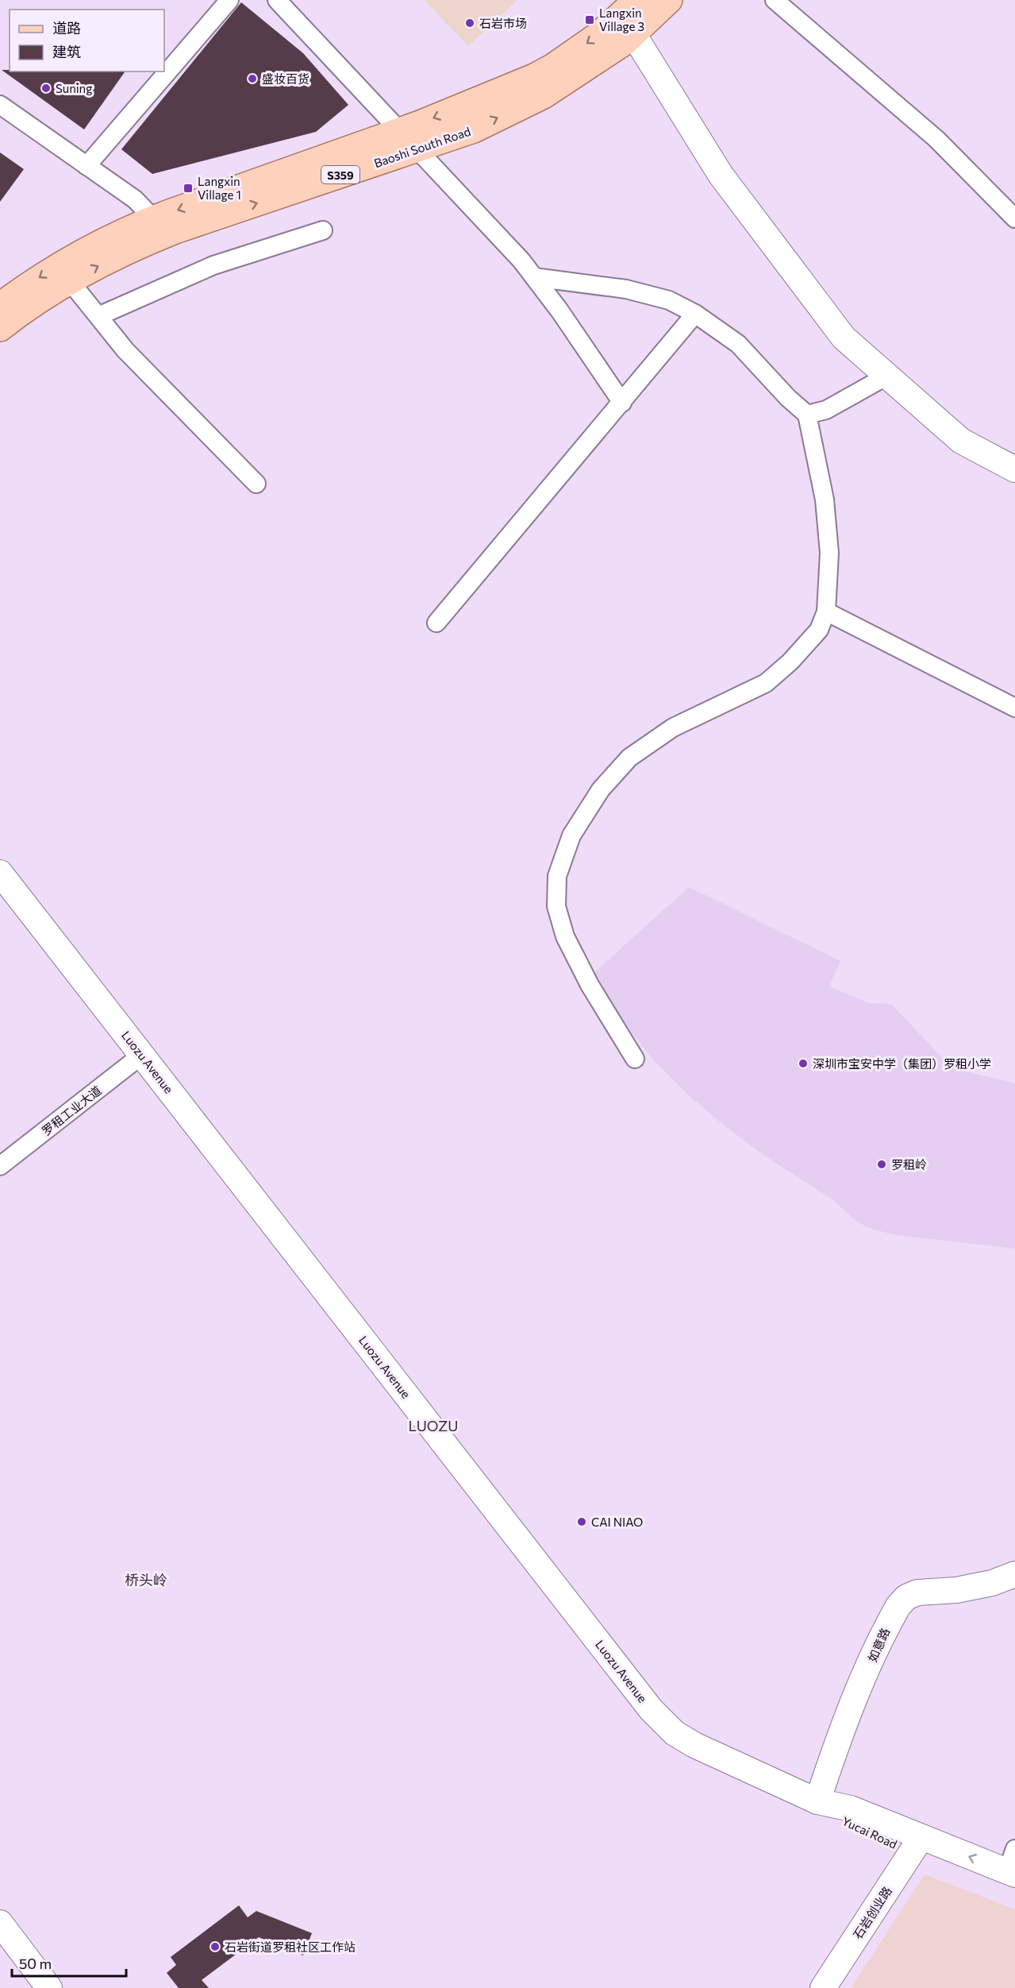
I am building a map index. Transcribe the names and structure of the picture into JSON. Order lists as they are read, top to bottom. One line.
{"streets":{"main road":["Baoshi South Road","S359"],"street":["Luozu Avenue","罗租工业大道","如意路","Yucai Road","石岩创业路"]},"crossings":[["Luozu Avenue","罗租工业大道"],["Luozu Avenue","如意路"],["Luozu Avenue","Yucai Road"],["如意路","Yucai Road"],["Yucai Road","石岩创业路"]],"districts":["LUOZU","桥头岭"],"places":{"transit":["Langxin Village 3","Langxin Village 1"],"other":["石岩市场","盛妆百货","Suning","深圳市宝安中学（集团）罗租小学","罗租岭","CAI NIAO","石岩街道罗租社区工作站"]},"legend":["道路","建筑"],"scale_bar":"50 m"}
